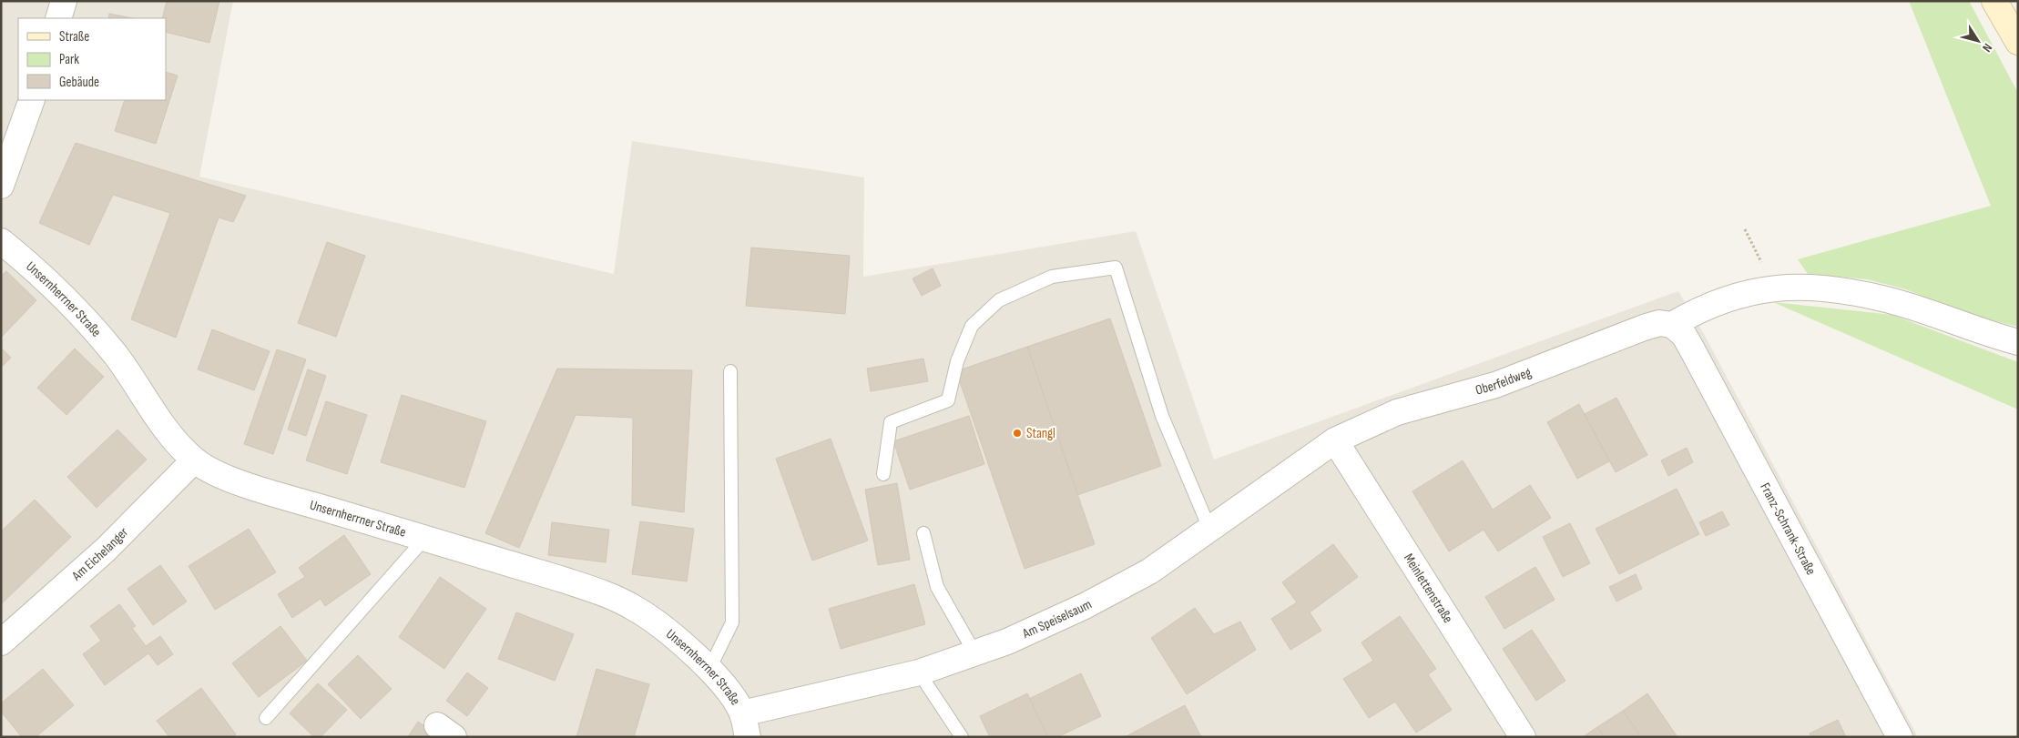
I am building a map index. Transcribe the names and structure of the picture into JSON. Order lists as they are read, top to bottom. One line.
{"streets":{"street":["Unsernherrner Straße","Oberfeldweg","Franz-Schrank-Straße","Am Eichelanger","Meinlettenstraße","Am Speiselsaum"]},"crossings":[["Unsernherrner Straße","Am Eichelanger"],["Unsernherrner Straße","Am Speiselsaum"],["Oberfeldweg","Franz-Schrank-Straße"],["Oberfeldweg","Meinlettenstraße"],["Oberfeldweg","Am Speiselsaum"],["Meinlettenstraße","Am Speiselsaum"]],"places":["Stangl"],"legend":["Straße","Park","Gebäude"],"north":"bottom right"}
